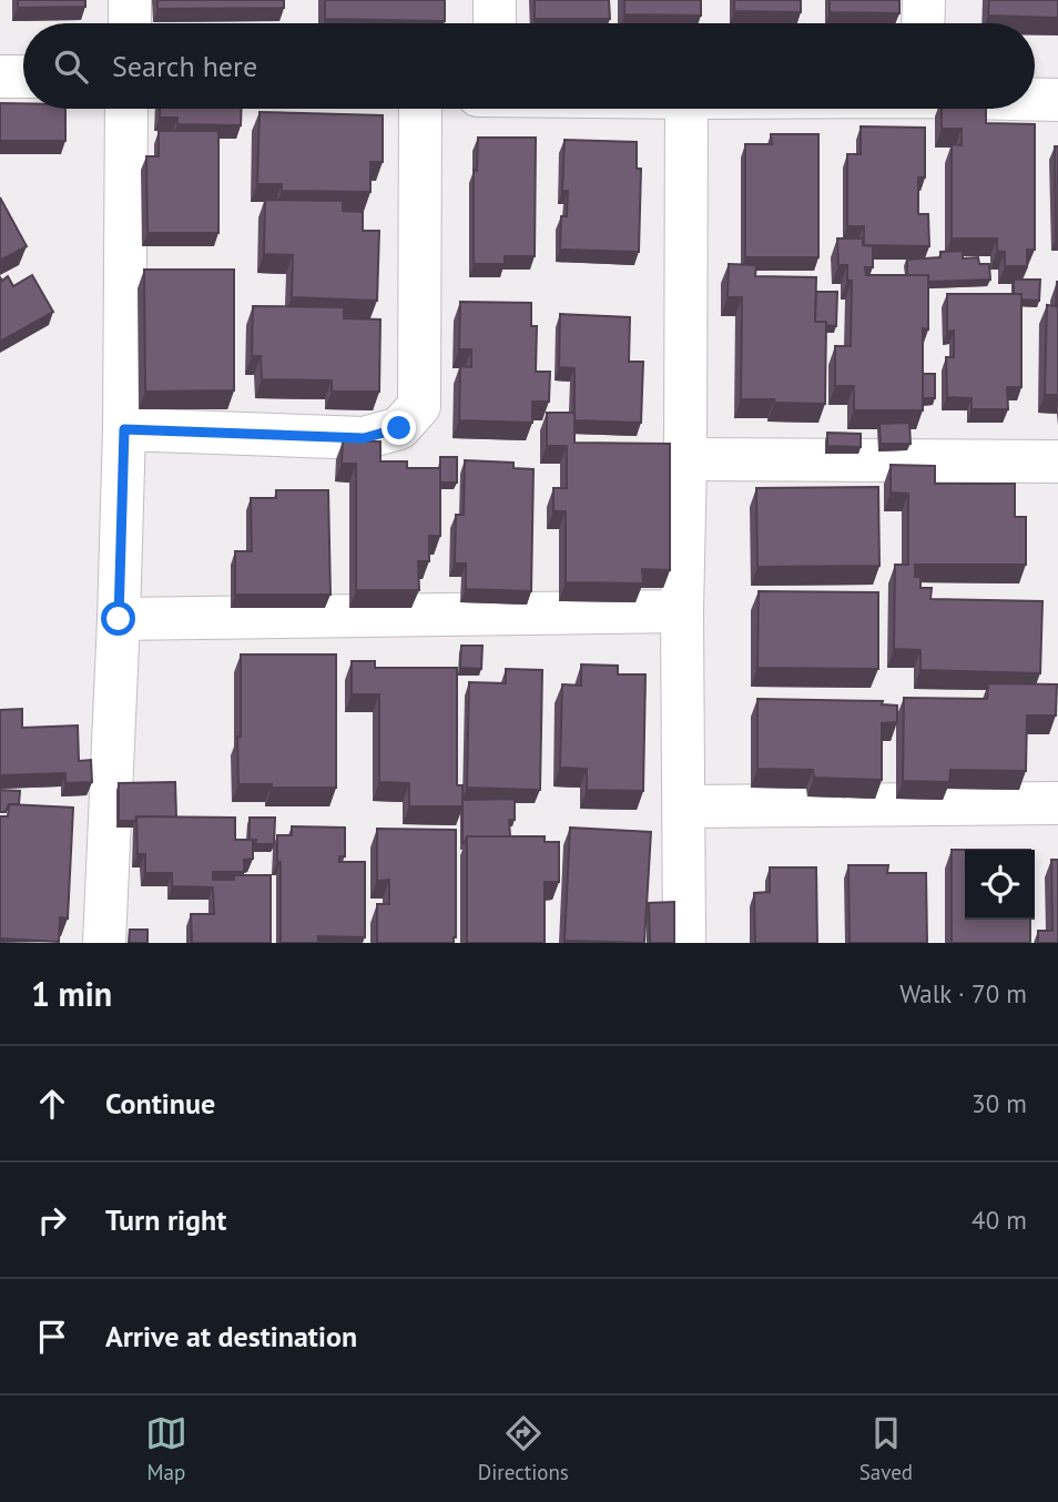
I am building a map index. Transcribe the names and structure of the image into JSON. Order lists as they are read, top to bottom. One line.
{"page":{"search":"Search here","heading":["1 min","Walk · 70 m"],"list":[["Continue","30 m"],["Turn right","40 m"],"Arrive at destination"],"nav":["Map","Directions","Saved"]}}
